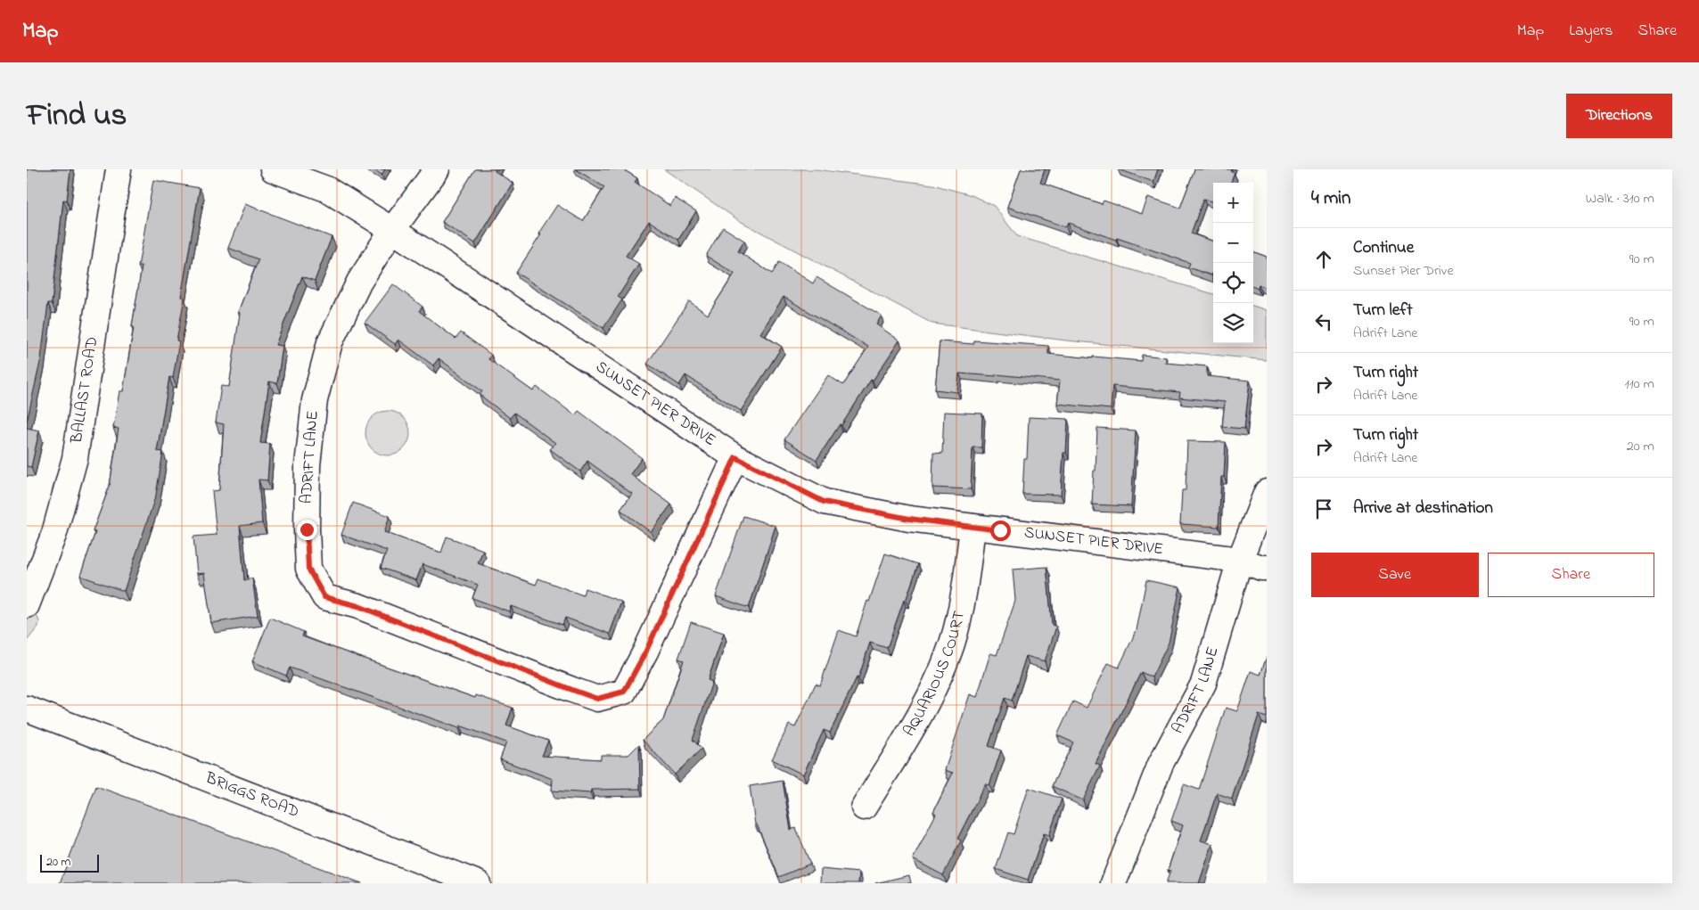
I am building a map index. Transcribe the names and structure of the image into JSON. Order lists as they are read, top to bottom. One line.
{"streets":{"street":["BALLAST ROAD","SUNSET PIER DRIVE","ADRIFT LANE","AQUARIOUS COURT","BRIGGS ROAD"]},"crossings":[["SUNSET PIER DRIVE","ADRIFT LANE"],["SUNSET PIER DRIVE","AQUARIOUS COURT"]],"scale_bar":"20 m","page":{"header":"Map","nav":["Map","Layers","Share"],"title":"Find us","buttons":["Directions",["Save","Share"]],"heading":["4 min","Walk · 310 m"],"map_buttons":["+","−"],"list":[["Continue","Sunset Pier Drive","90 m"],["Turn left","Adrift Lane","90 m"],["Turn right","Adrift Lane","110 m"],["Turn right","Adrift Lane","20 m"],"Arrive at destination"],"scale":"20 m"}}
